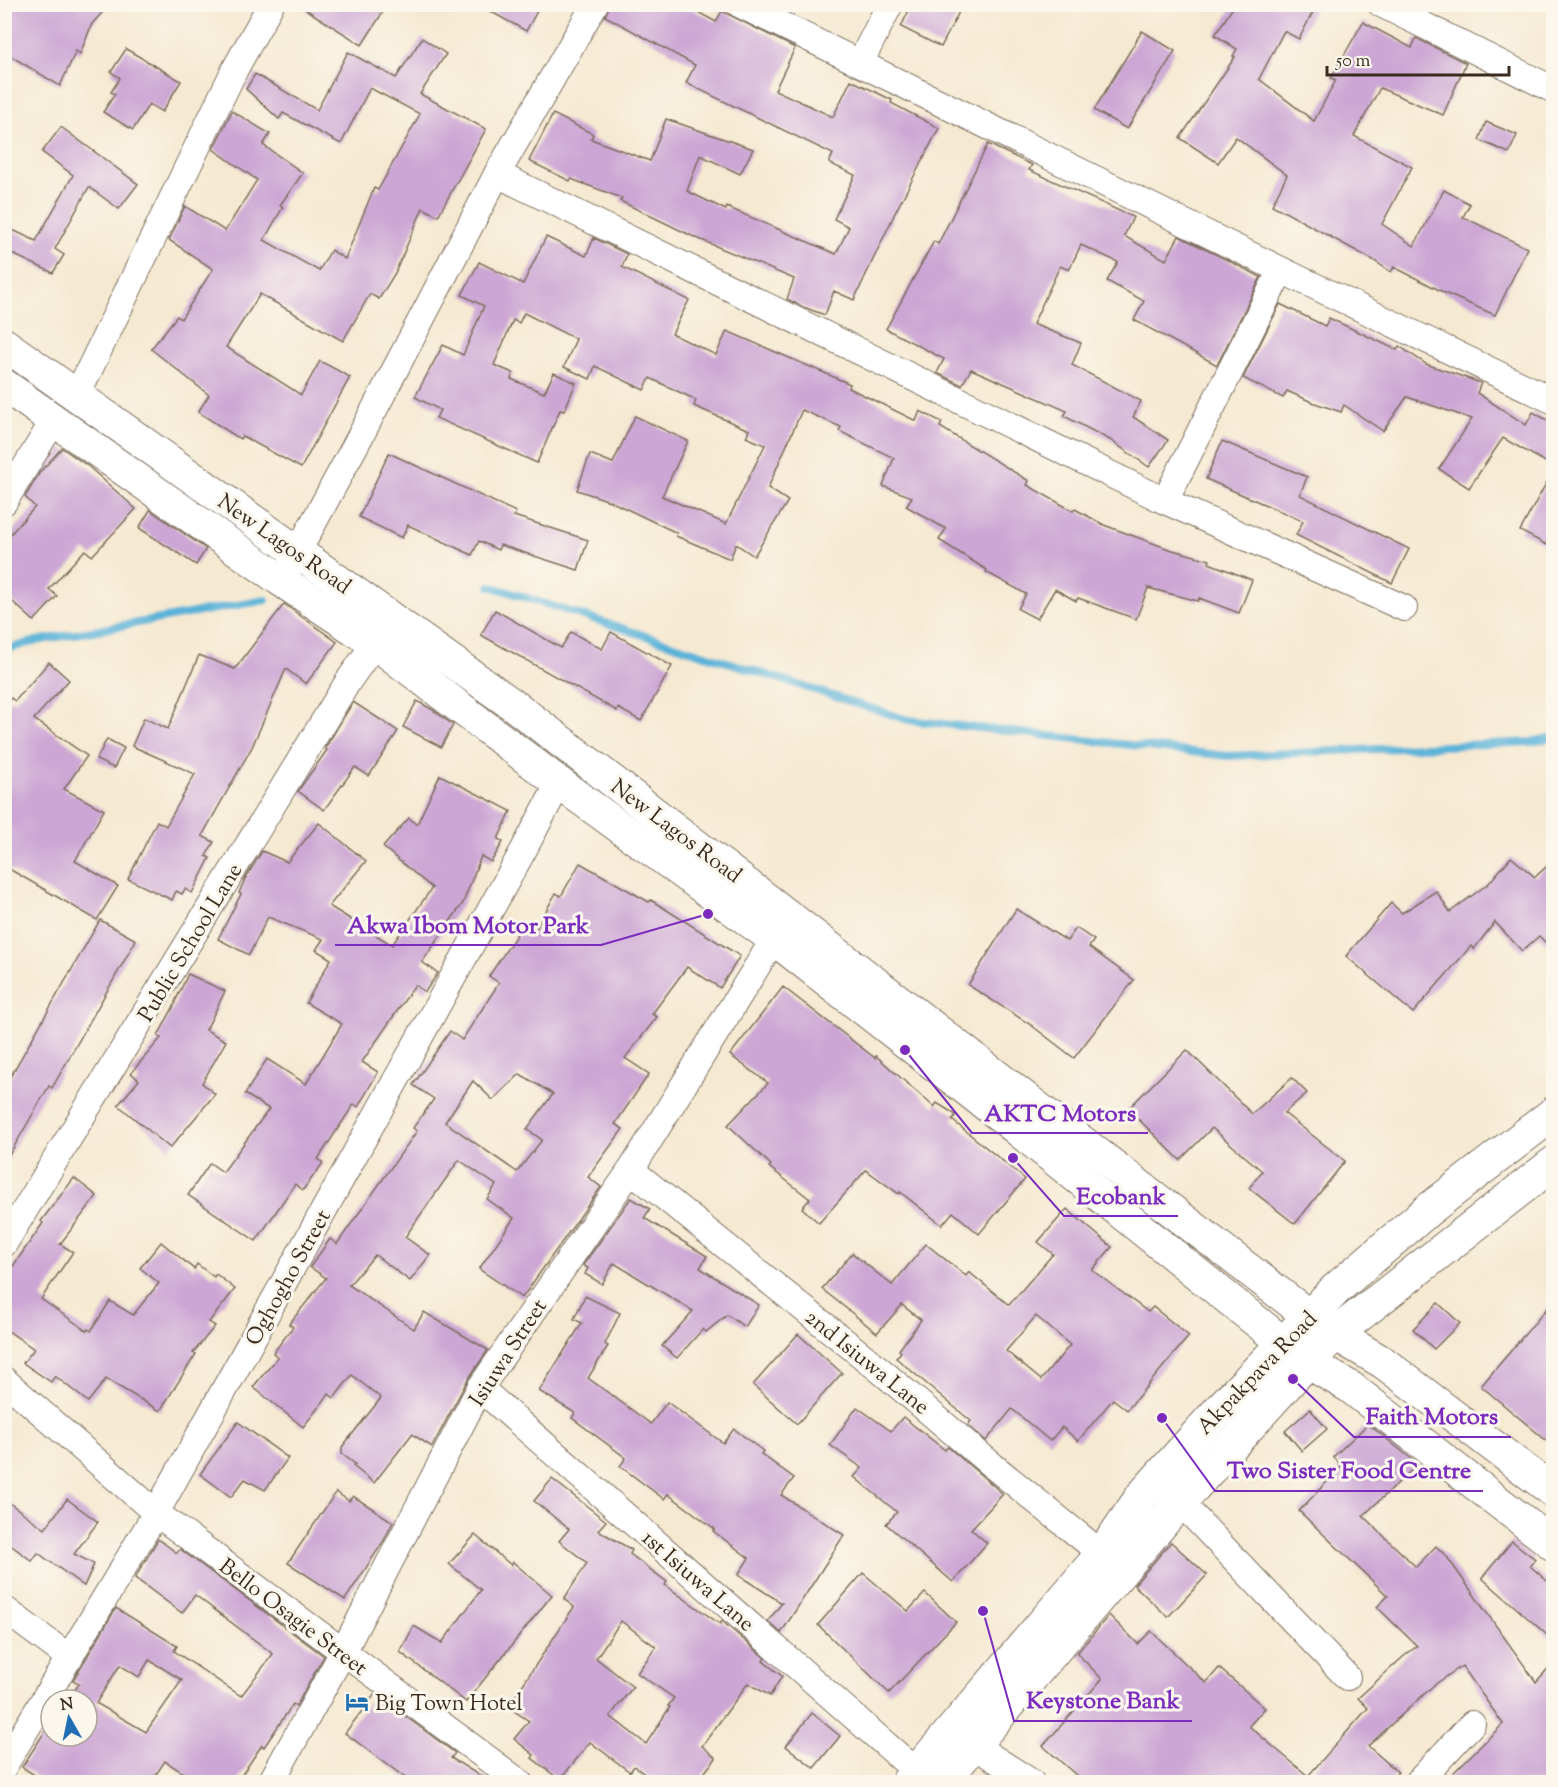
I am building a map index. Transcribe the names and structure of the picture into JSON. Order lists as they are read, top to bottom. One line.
{"streets":{"highway":["Akpakpava Road"],"main road":["New Lagos Road"],"street":["Public School Lane","Oghogho Street","Isiuwa Street","2nd Isiuwa Lane","1st Isiuwa Lane","Bello Osagie Street"]},"crossings":[["New Lagos Road","Public School Lane"],["New Lagos Road","Oghogho Street"],["New Lagos Road","Isiuwa Street"],["New Lagos Road","Akpakpava Road"],["Oghogho Street","Bello Osagie Street"],["Isiuwa Street","2nd Isiuwa Lane"],["Isiuwa Street","1st Isiuwa Lane"],["Isiuwa Street","Bello Osagie Street"],["2nd Isiuwa Lane","Akpakpava Road"],["Akpakpava Road","1st Isiuwa Lane"]],"places":{"other":["Akwa Ibom Motor Park","AKTC Motors","Ecobank","Faith Motors","Two Sister Food Centre","Keystone Bank"],"hotel":["Big Town Hotel"]},"scale_bar":"50 m","north":"top"}
